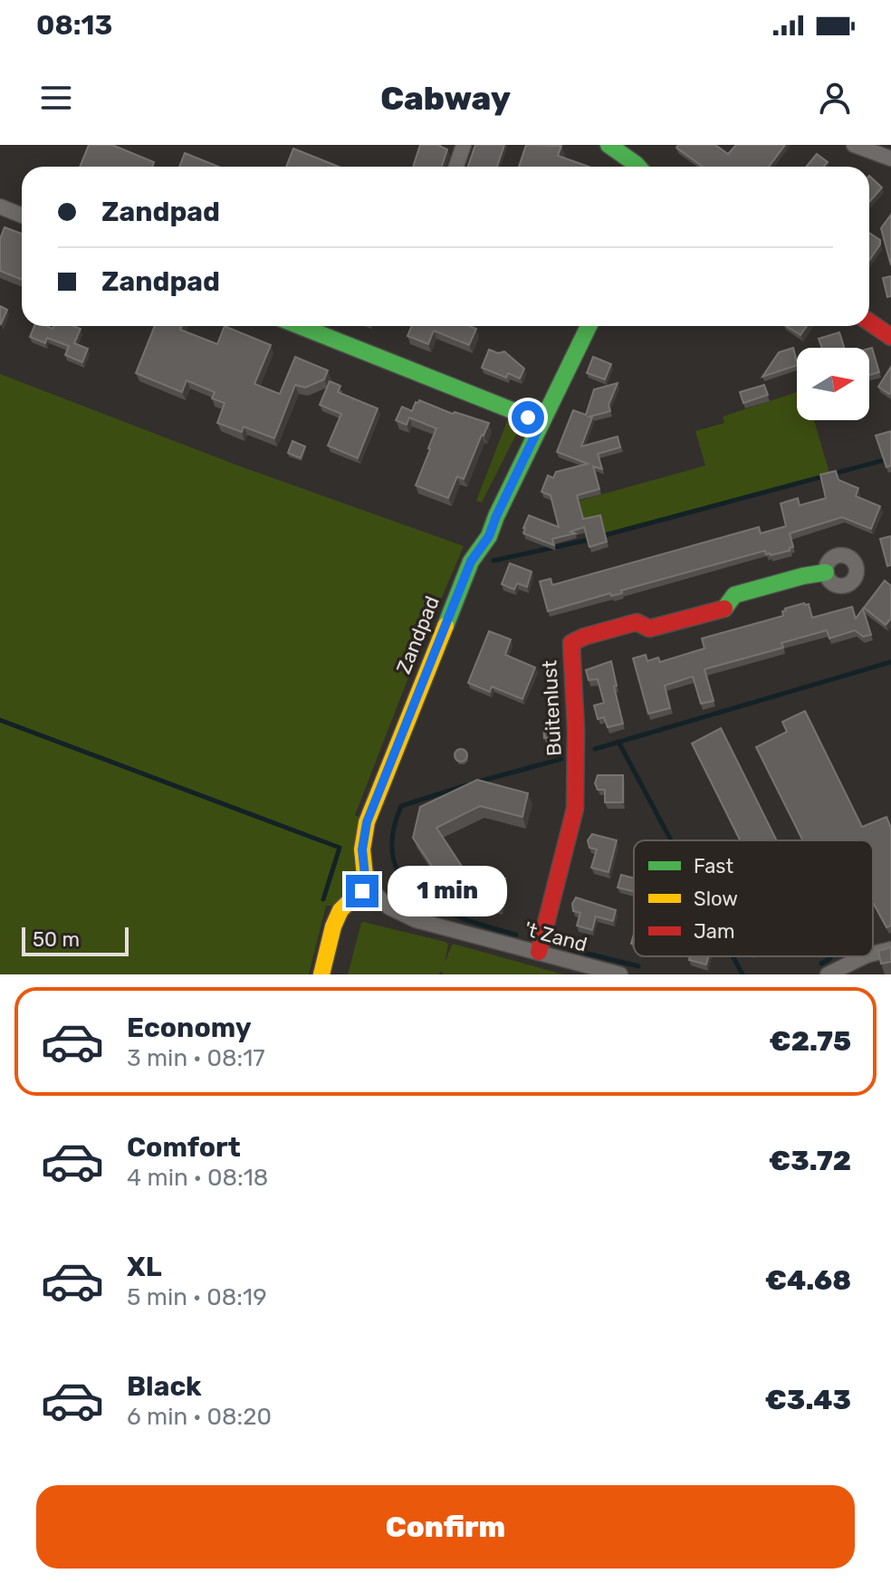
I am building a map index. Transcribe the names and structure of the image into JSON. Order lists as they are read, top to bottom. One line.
{"streets":{"street":["Zandpad","Buitenlust","'t Zand"]},"crossings":[["Zandpad","'t Zand"],["Buitenlust","'t Zand"]],"legend":["Fast","Slow","Jam"],"scale_bar":"50 m","north":"right","page":{"status":"08:13","header":"Cabway","banner":["Zandpad","Zandpad"],"bubble":"1 min","scale":"50 m","list":[{"name":"Economy","note":"3 min · 08:17","value":"€2.75"},{"name":"Comfort","note":"4 min · 08:18","value":"€3.72"},{"name":"XL","note":"5 min · 08:19","value":"€4.68"},{"name":"Black","note":"6 min · 08:20","value":"€3.43"}],"buttons":"Confirm"}}
